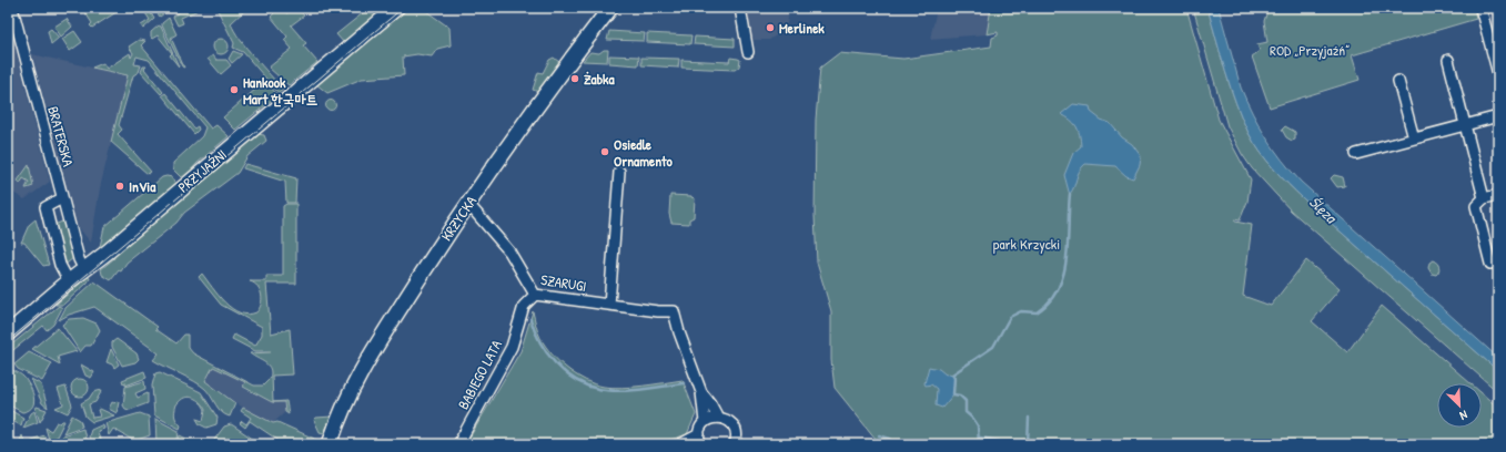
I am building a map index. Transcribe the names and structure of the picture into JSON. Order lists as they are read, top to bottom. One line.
{"streets":{"street":["BRATERSKA","PRZYJAŹNI","KRZYCKA","SZARUGI","BABIEGO LATA"]},"crossings":[["BRATERSKA","PRZYJAŹNI"],["KRZYCKA","SZARUGI"],["SZARUGI","BABIEGO LATA"]],"water":["Ślęza"],"parks":["ROD „Przyjaźń”","park Krzycki"],"places":["Merlinek","Żabka","Hankook Mart 한국마트","Osiedle Ornamento","InVia"],"north":"bottom right"}
